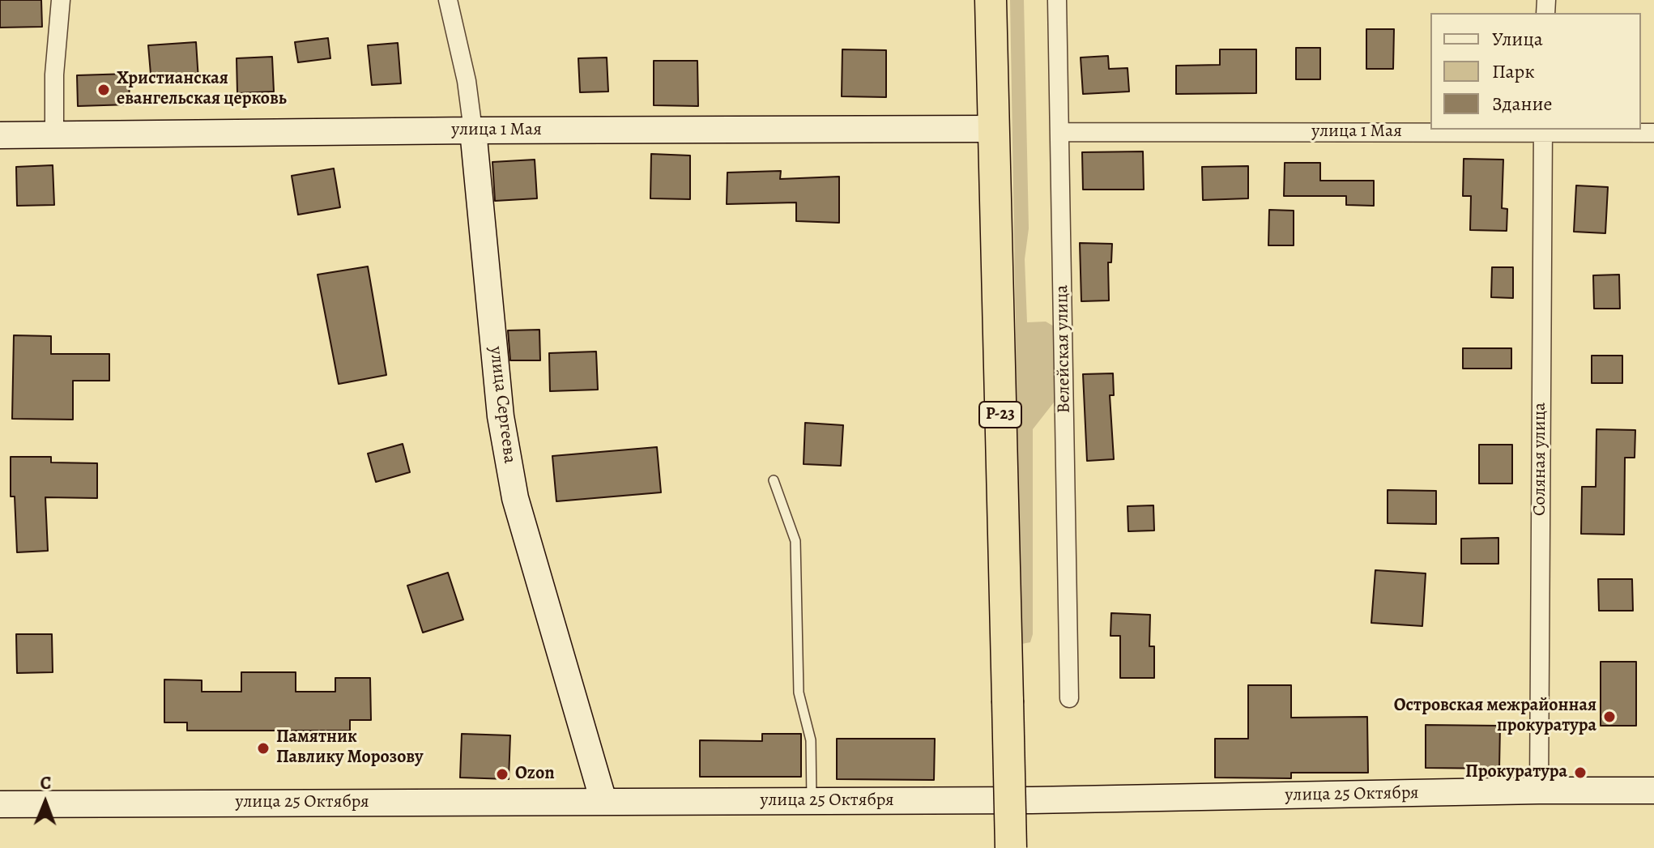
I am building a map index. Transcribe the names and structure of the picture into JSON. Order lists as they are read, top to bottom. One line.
{"streets":{"highway":["Р-23"],"main road":["улица 1 Мая","улица Сергеева","улица 25 Октября"],"street":["Велейская улица","Соляная улица"]},"crossings":[["улица 1 Мая","Велейская улица"],["улица 1 Мая","улица Сергеева"],["улица 1 Мая","Р-23"],["улица 1 Мая","Соляная улица"],["улица Сергеева","улица 25 Октября"],["Соляная улица","улица 25 Октября"]],"places":["Христианская евангельская церковь","Островская межрайонная прокуратура","Памятник Павлику Морозову","Прокуратура","Ozon"],"legend":["Улица","Парк","Здание"],"north":"top"}
